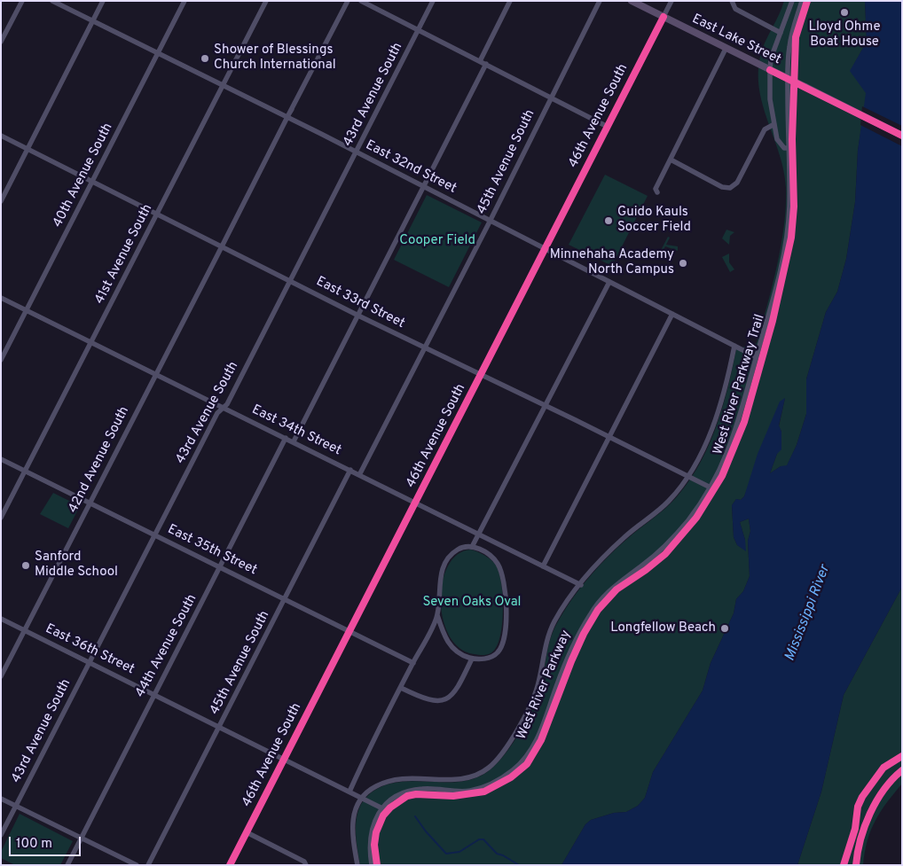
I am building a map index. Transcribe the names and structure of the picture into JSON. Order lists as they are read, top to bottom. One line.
{"streets":{"main road":["East Lake Street"],"street":["43rd Avenue South","46th Avenue South","45th Avenue South","East 32nd Street","40th Avenue South","41st Avenue South","East 33rd Street","East 34th Street","42nd Avenue South","East 35th Street","44th Avenue South","East 36th Street","West River Parkway"],"cycle path":["West River Parkway Trail"]},"crossings":[["East Lake Street","46th Avenue South"],["43rd Avenue South","East 32nd Street"],["43rd Avenue South","East 33rd Street"],["43rd Avenue South","East 34th Street"],["43rd Avenue South","East 35th Street"],["43rd Avenue South","East 36th Street"],["46th Avenue South","East 32nd Street"],["46th Avenue South","East 33rd Street"],["46th Avenue South","East 34th Street"],["46th Avenue South","East 35th Street"],["46th Avenue South","East 36th Street"],["45th Avenue South","East 32nd Street"],["45th Avenue South","East 33rd Street"],["45th Avenue South","East 34th Street"],["45th Avenue South","East 35th Street"],["45th Avenue South","East 36th Street"],["East 32nd Street","40th Avenue South"],["East 32nd Street","41st Avenue South"],["East 32nd Street","42nd Avenue South"],["East 32nd Street","West River Parkway"],["40th Avenue South","East 33rd Street"],["40th Avenue South","East 34th Street"],["41st Avenue South","East 33rd Street"],["41st Avenue South","East 34th Street"],["41st Avenue South","East 35th Street"],["East 33rd Street","42nd Avenue South"],["East 33rd Street","West River Parkway"],["East 34th Street","42nd Avenue South"],["East 34th Street","44th Avenue South"],["42nd Avenue South","East 35th Street"],["42nd Avenue South","East 36th Street"],["East 35th Street","44th Avenue South"],["44th Avenue South","East 36th Street"],["East 36th Street","West River Parkway"]],"water":["Mississippi River"],"parks":["Cooper Field","Seven Oaks Oval"],"places":["Lloyd Ohme Boat House","Shower of Blessings Church International","Guido Kauls Soccer Field","Minnehaha Academy North Campus","Sanford Middle School","Longfellow Beach"],"scale_bar":"100 m"}
